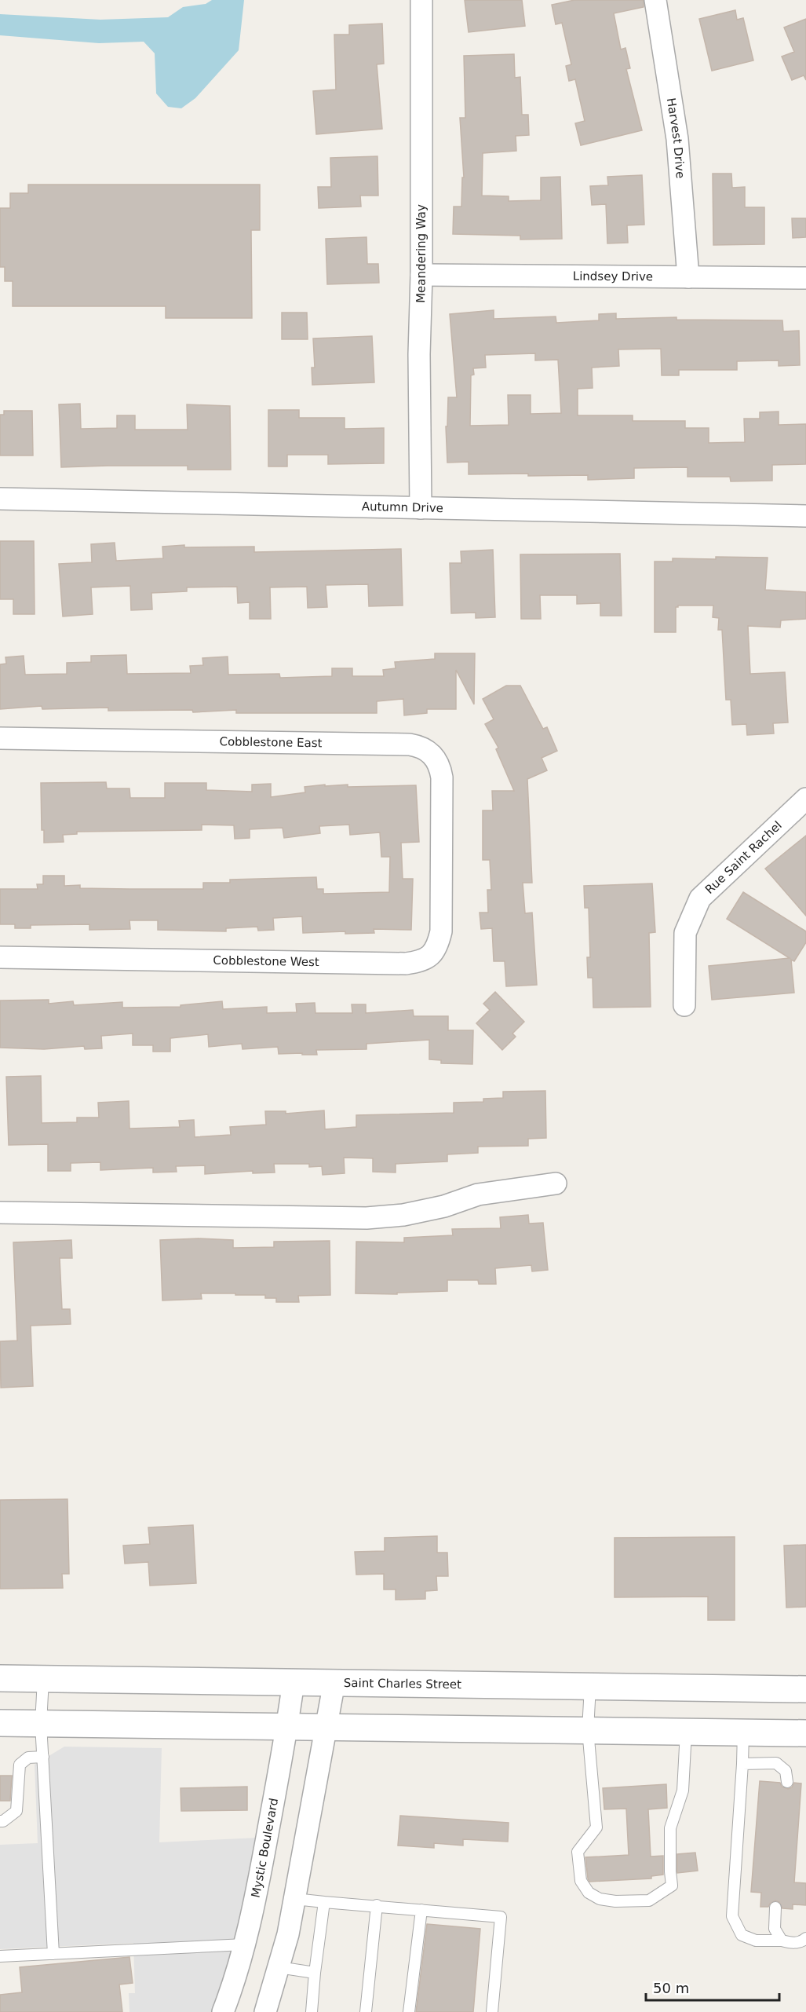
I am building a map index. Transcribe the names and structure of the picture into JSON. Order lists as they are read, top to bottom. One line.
{"streets":{"street":["Harvest Drive","Meandering Way","Lindsey Drive","Autumn Drive","Cobblestone East","Rue Saint Rachel","Cobblestone West","Saint Charles Street","Mystic Boulevard"]},"crossings":[["Harvest Drive","Lindsey Drive"],["Meandering Way","Lindsey Drive"],["Meandering Way","Autumn Drive"],["Cobblestone East","Cobblestone West"],["Saint Charles Street","Mystic Boulevard"]],"scale_bar":"50 m"}
